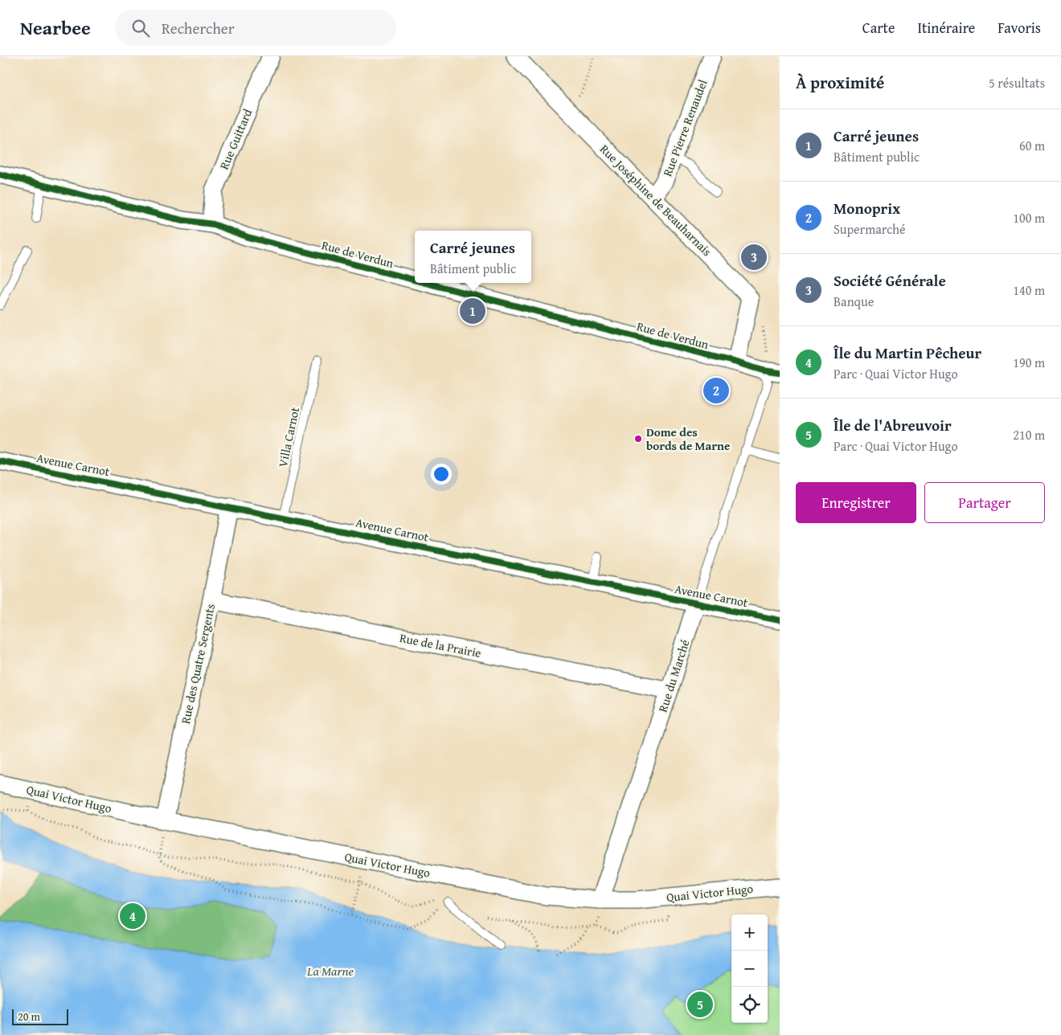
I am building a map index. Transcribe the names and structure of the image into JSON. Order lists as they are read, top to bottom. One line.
{"streets":{"street":["Rue Pierre Renaudel","Rue Guittard","Rue Joséphine de Beauharnais","Rue de Verdun","Avenue Carnot","Rue de la Prairie","Rue des Quatre Sergents","Rue du Marché","Quai Victor Hugo"],"lane":["Villa Carnot"]},"crossings":[["Rue Pierre Renaudel","Rue Joséphine de Beauharnais"],["Rue Guittard","Rue de Verdun"],["Rue Joséphine de Beauharnais","Rue de Verdun"],["Rue de Verdun","Rue du Marché"],["Villa Carnot","Avenue Carnot"],["Avenue Carnot","Rue des Quatre Sergents"],["Avenue Carnot","Rue du Marché"],["Rue de la Prairie","Rue des Quatre Sergents"],["Rue de la Prairie","Rue du Marché"],["Rue des Quatre Sergents","Quai Victor Hugo"],["Rue du Marché","Quai Victor Hugo"]],"water":["La Marne"],"places":["Dome des bords de Marne"],"scale_bar":"20 m","page":{"header":"Nearbee","search":"Rechercher","nav":["Carte","Itinéraire","Favoris"],"heading":["À proximité","5 résultats"],"list":[{"mark":"1","name":"Carré jeunes","note":"Bâtiment public","value":"60 m"},{"mark":"2","name":"Monoprix","note":"Supermarché","value":"100 m"},{"mark":"3","name":"Société Générale","note":"Banque","value":"140 m"},{"mark":"4","name":"Île du Martin Pêcheur","note":"Parc · Quai Victor Hugo","value":"190 m"},{"mark":"5","name":"Île de l'Abreuvoir","note":"Parc · Quai Victor Hugo","value":"210 m"}],"popup":["Carré jeunes","Bâtiment public"],"pins":["3","1","2","4","5"],"buttons":["Enregistrer","Partager"],"map_buttons":["+","−"],"scale":"20 m"}}
